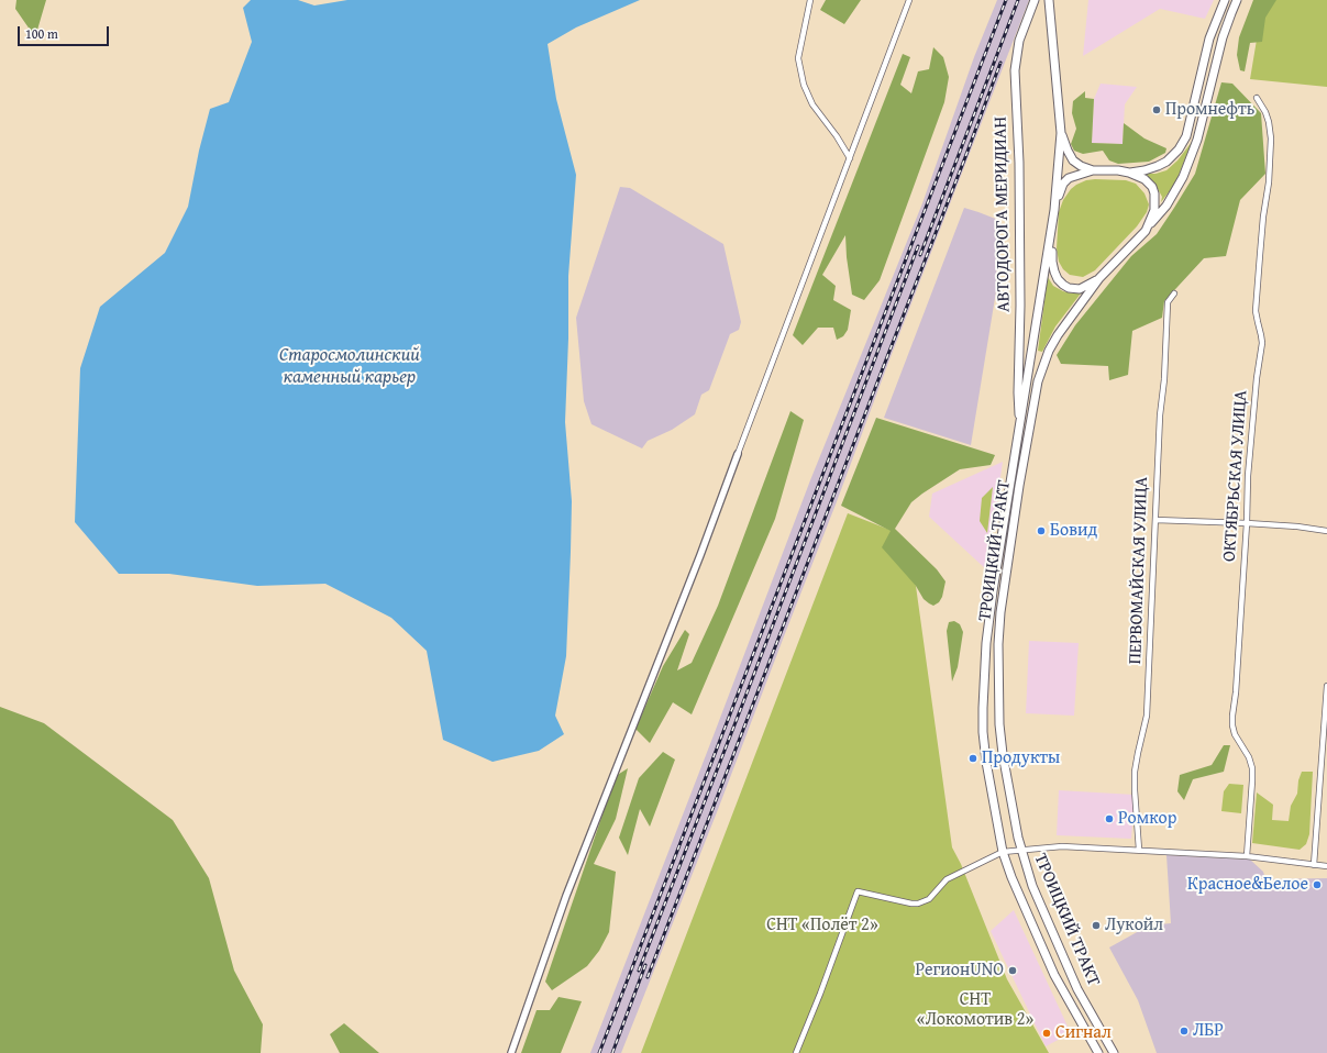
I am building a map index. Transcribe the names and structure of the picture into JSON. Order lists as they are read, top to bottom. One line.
{"streets":{"main road":["АВТОДОРОГА МЕРИДИАН","ТРОИЦКИЙ ТРАКТ"],"street":["ОКТЯБРЬСКАЯ УЛИЦА","ПЕРВОМАЙСКАЯ УЛИЦА"]},"crossings":[["АВТОДОРОГА МЕРИДИАН","ТРОИЦКИЙ ТРАКТ"]],"water":["Старосмолинский каменный карьер"],"parks":["СНТ «Полёт 2»","СНТ «Локомотив 2»"],"places":["Промнефть","Бовид","Продукты","Ромкор","Красное&Белое","Лукойл","РегионUNO","ЛБР","Сигнал"],"scale_bar":"100 m"}
